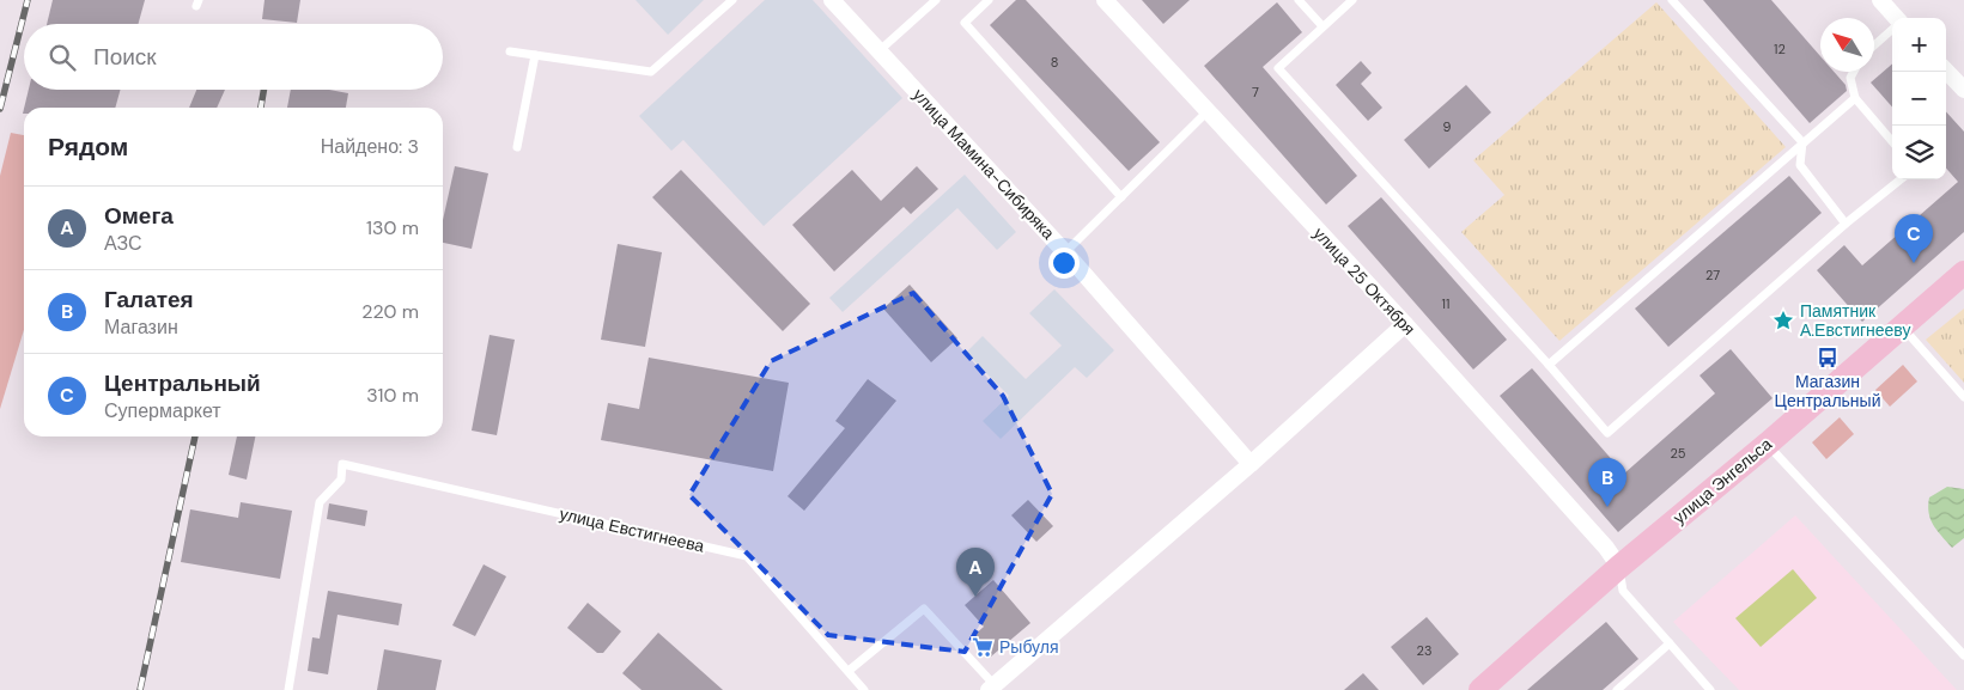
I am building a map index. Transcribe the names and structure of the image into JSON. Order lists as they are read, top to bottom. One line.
{"streets":{"main road":["улица Энгельса"],"street":["улица Мамина-Сибиряка","улица 25 Октября"],"lane":["улица Евстигнеева"]},"crossings":[["улица 25 Октября","улица Энгельса"]],"places":{"place":["Памятник А.Евстигнееву"],"bus stop":["Магазин Центральный"],"supermarket":["Рыбуля"]},"house_numbers":["12","8","7","9","27","11","25","23"],"north":"top left","page":{"map_buttons":["+","−"],"search":"Поиск","heading":["Рядом","Найдено: 3"],"list":[{"mark":"A","name":"Омега","note":"АЗС","value":"130 m"},{"mark":"B","name":"Галатея","note":"Магазин","value":"220 m"},{"mark":"C","name":"Центральный","note":"Супермаркет","value":"310 m"}],"pins":["C","B","A"]}}
